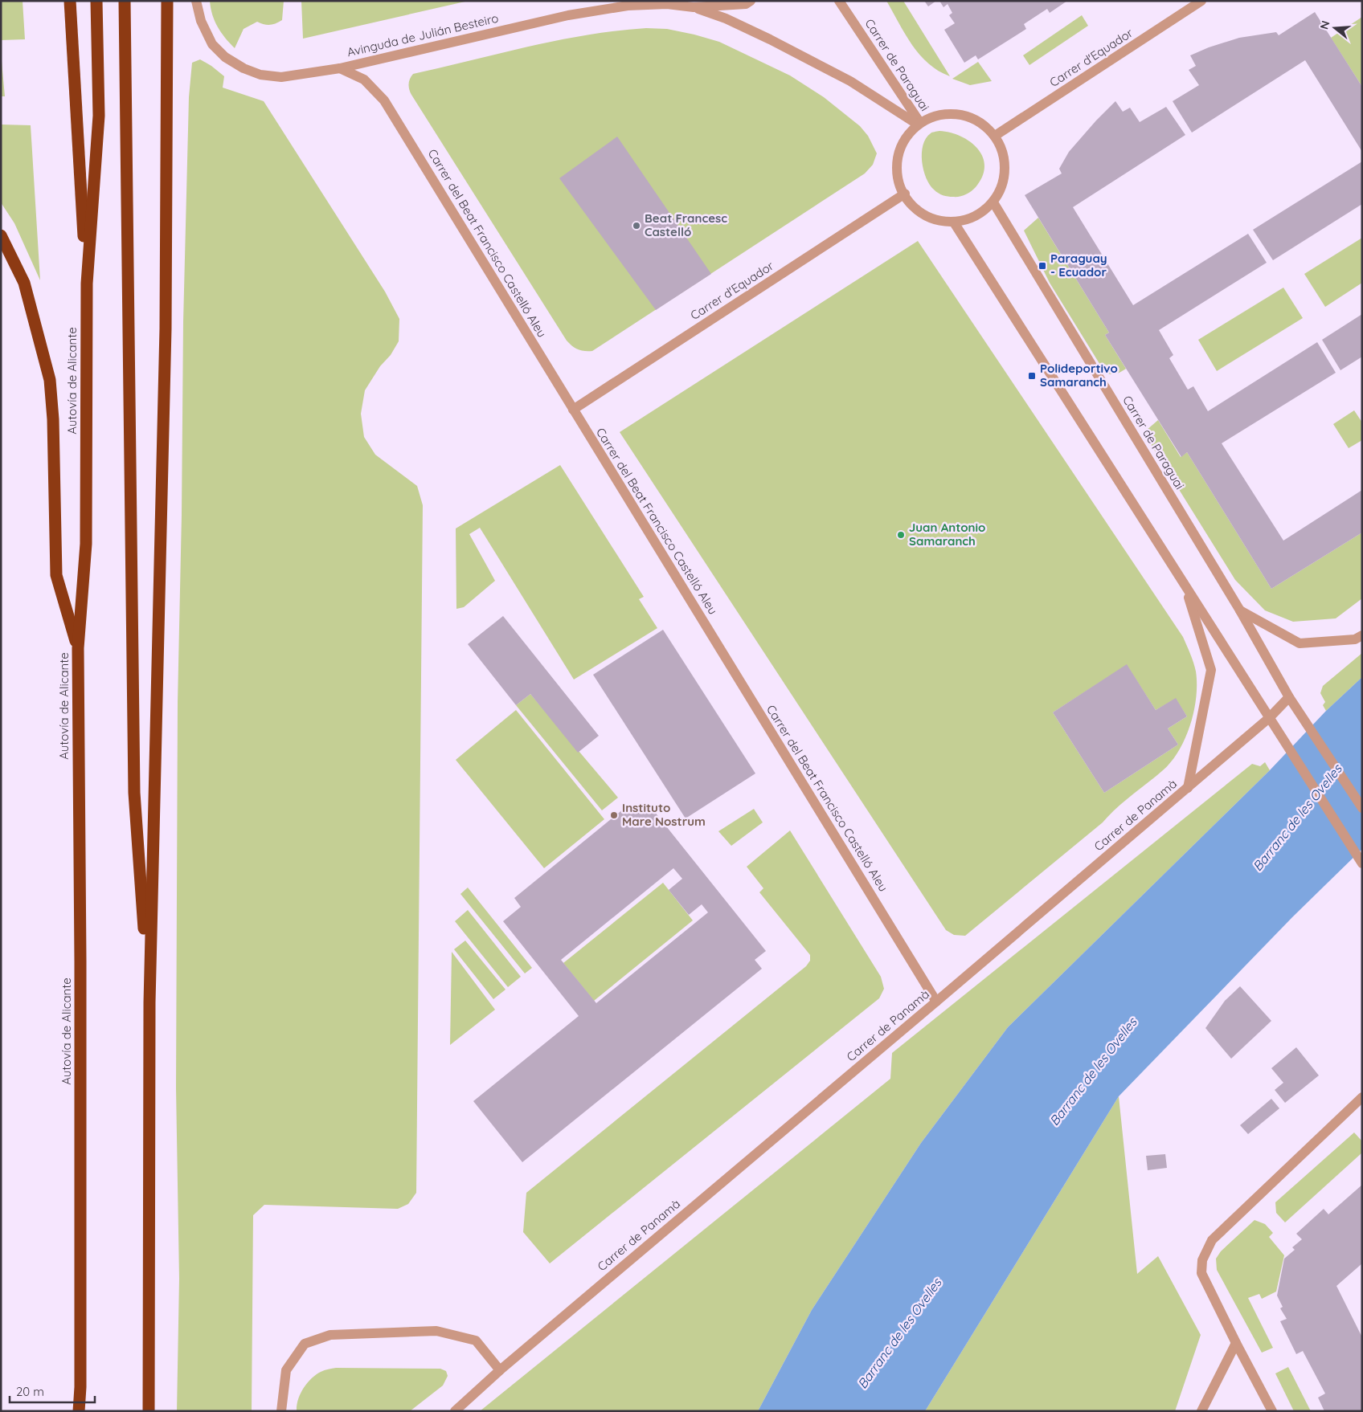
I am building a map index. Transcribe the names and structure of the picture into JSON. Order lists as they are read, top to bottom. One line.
{"streets":{"highway":["Autovía de Alicante"],"street":["Avinguda de Julián Besteiro","Carrer d'Equador","Carrer de Paraguai","Carrer del Beat Francisco Castelló Aleu","Carrer de Panamà"]},"crossings":[["Avinguda de Julián Besteiro","Carrer d'Equador"],["Avinguda de Julián Besteiro","Carrer de Paraguai"],["Avinguda de Julián Besteiro","Carrer del Beat Francisco Castelló Aleu"],["Carrer d'Equador","Carrer de Paraguai"],["Carrer d'Equador","Carrer del Beat Francisco Castelló Aleu"],["Carrer de Paraguai","Carrer de Panamà"],["Carrer del Beat Francisco Castelló Aleu","Carrer de Panamà"]],"water":["Barranc de les Ovelles"],"places":{"other":["Beat Francesc Castelló","Juan Antonio Samaranch","Instituto Mare Nostrum"],"transit":["Paraguay - Ecuador","Polideportivo Samaranch"]},"scale_bar":"20 m","north":"left"}
